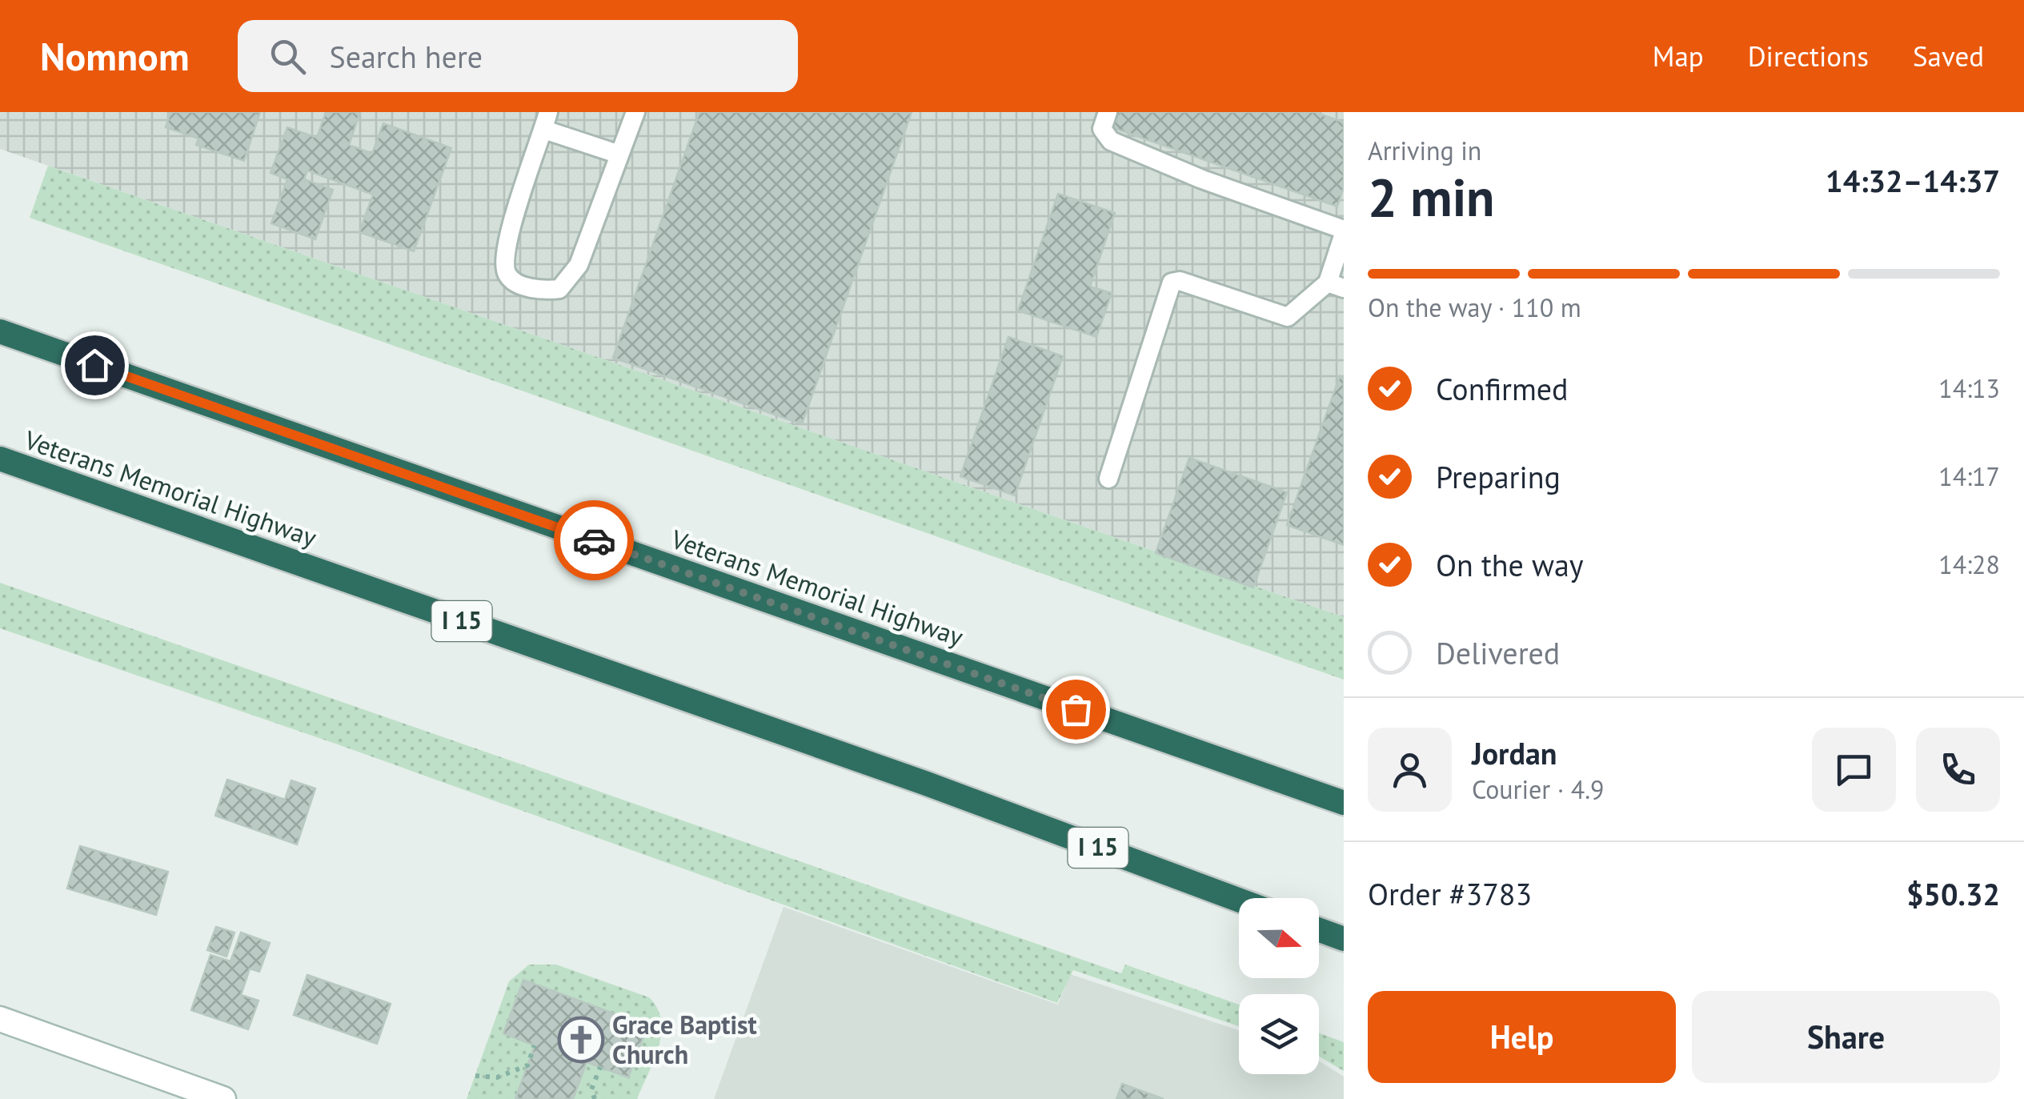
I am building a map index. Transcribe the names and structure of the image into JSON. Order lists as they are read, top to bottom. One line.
{"streets":{"highway":["Veterans Memorial Highway","I 15"]},"places":{"church":["Grace Baptist Church"]},"north":"right","page":{"header":"Nomnom","search":"Search here","nav":["Map","Directions","Saved"],"heading":["2 min","Arriving in","14:32–14:37"],"panel":["Jordan","Courier · 4.9","Order #3783","$50.32"],"bar":"On the way · 110 m","list":[["Confirmed","14:13"],["Preparing","14:17"],["On the way","14:28"],"Delivered"],"buttons":["Help","Share"]}}
